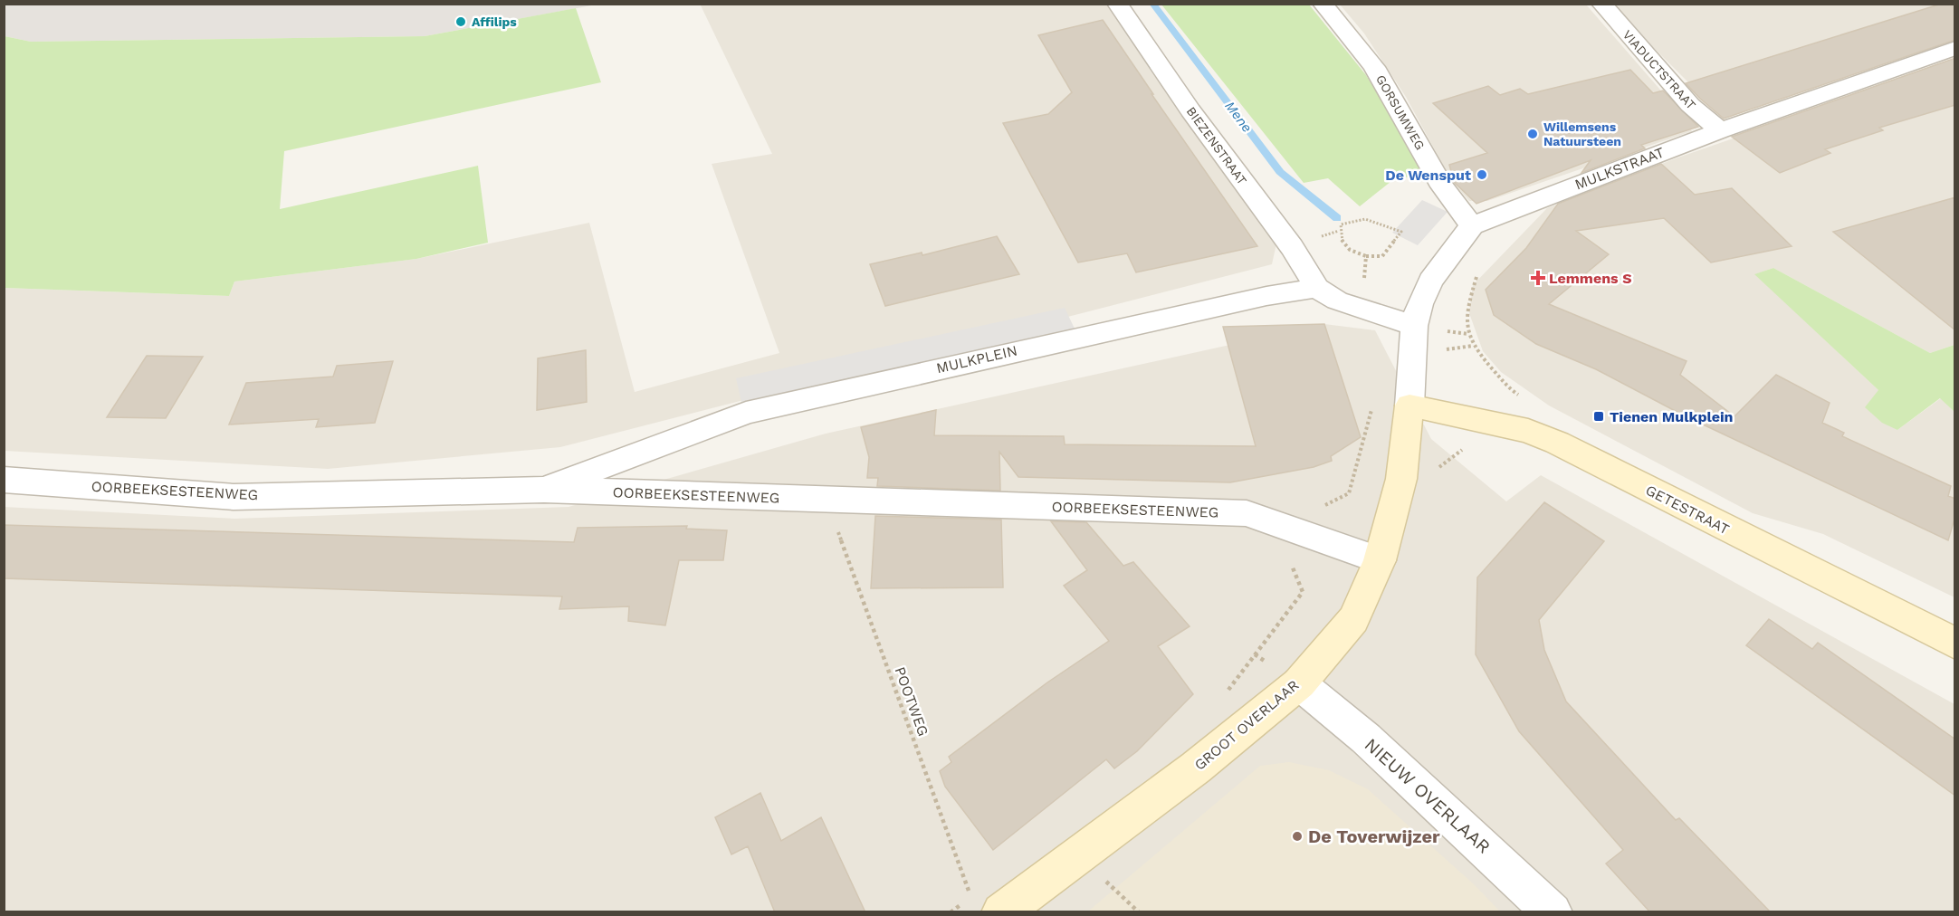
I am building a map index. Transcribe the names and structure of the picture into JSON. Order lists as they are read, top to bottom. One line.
{"streets":{"street":["VIADUCTSTRAAT","GORSUMWEG","BIEZENSTRAAT","MULKSTRAAT","MULKPLEIN","OORBEEKSESTEENWEG","GETESTRAAT","GROOT OVERLAAR","NIEUW OVERLAAR"],"path":["POOTWEG"]},"crossings":[["VIADUCTSTRAAT","MULKSTRAAT"],["GORSUMWEG","MULKSTRAAT"],["BIEZENSTRAAT","MULKPLEIN"],["MULKPLEIN","OORBEEKSESTEENWEG"],["OORBEEKSESTEENWEG","POOTWEG"],["OORBEEKSESTEENWEG","GROOT OVERLAAR"],["GETESTRAAT","GROOT OVERLAAR"],["POOTWEG","GROOT OVERLAAR"],["GROOT OVERLAAR","NIEUW OVERLAAR"]],"water":["Mene"],"places":{"other":["Affilips","Willemsens Natuursteen","De Wensput","De Toverwijzer"],"health":["Lemmens S"],"transit":["Tienen Mulkplein"]}}
